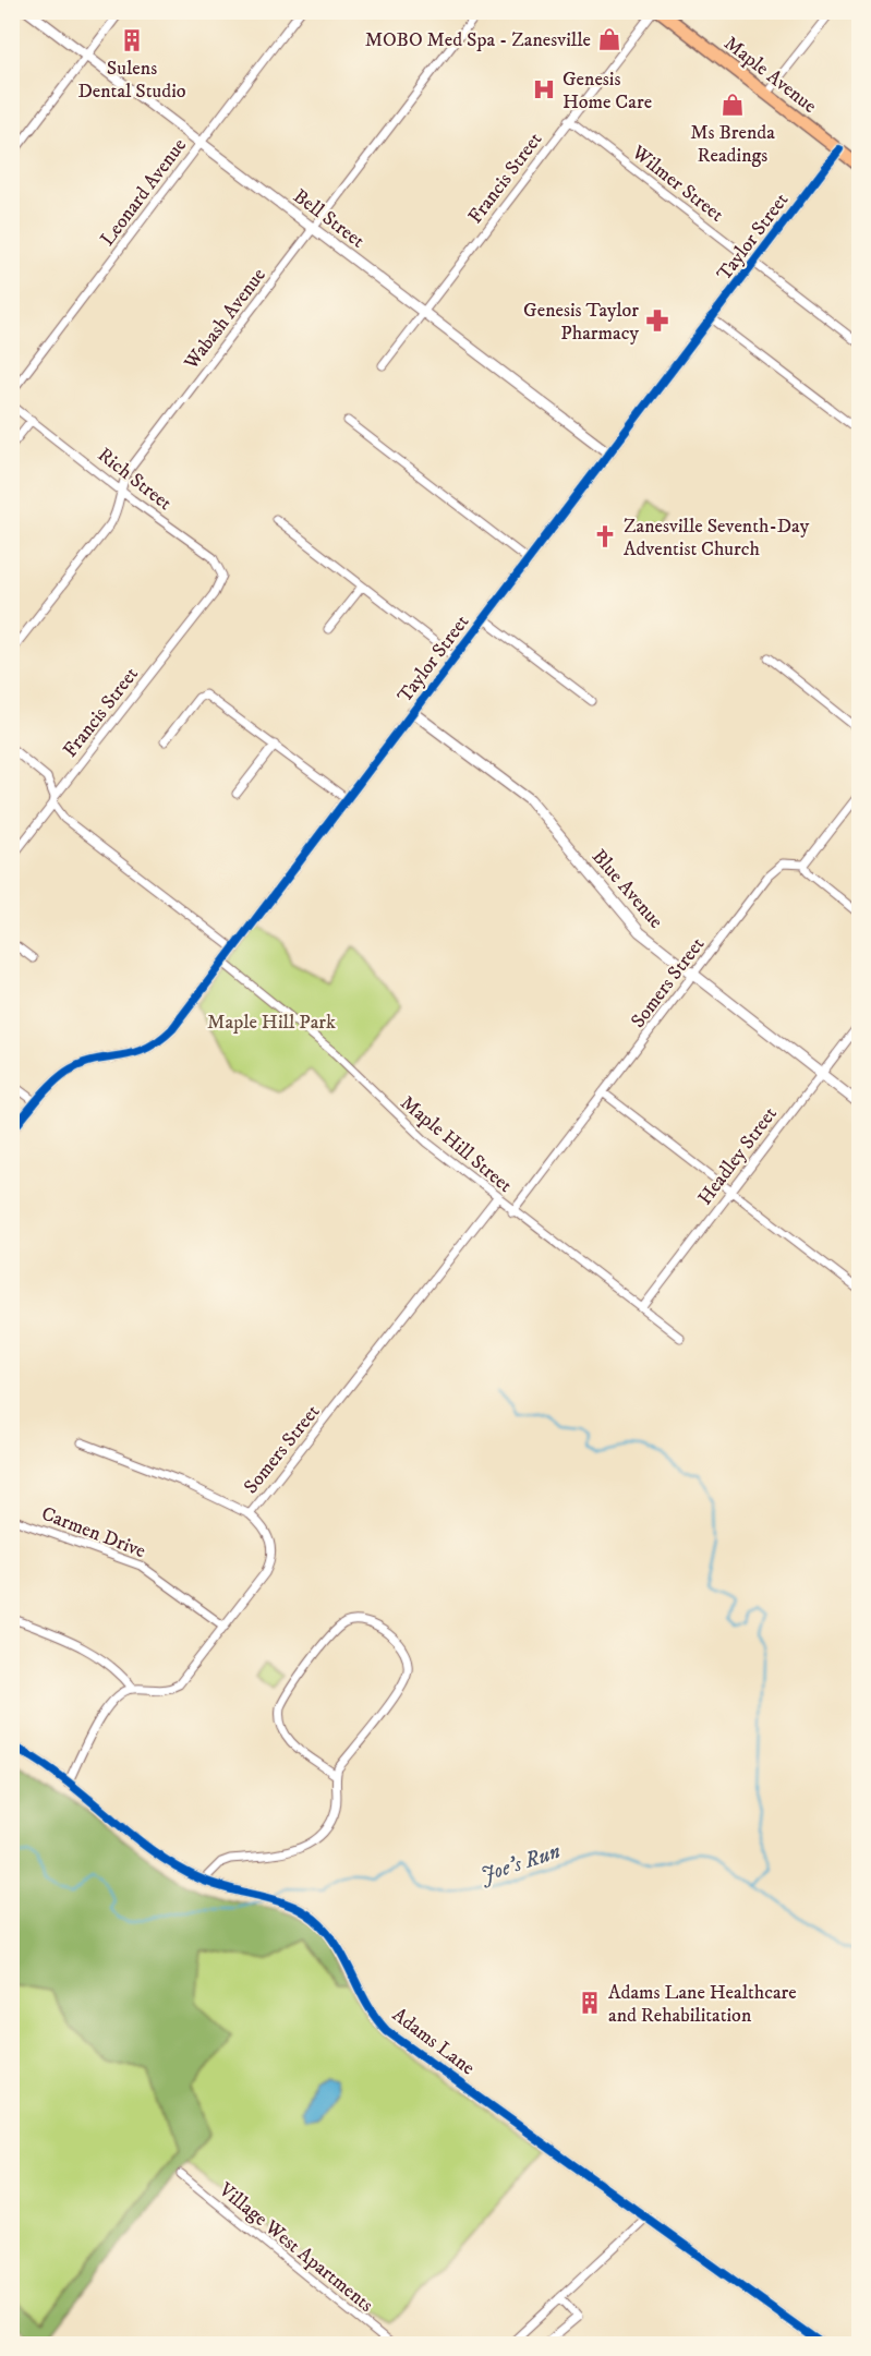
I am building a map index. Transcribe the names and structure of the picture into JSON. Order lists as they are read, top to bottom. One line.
{"streets":{"main road":["Maple Avenue"],"street":["Francis Street","Wilmer Street","Leonard Avenue","Bell Street","Taylor Street","Wabash Avenue","Rich Street","Blue Avenue","Somers Street","Maple Hill Street","Headley Street","Carmen Drive","Adams Lane","Village West Apartments"]},"crossings":[["Maple Avenue","Francis Street"],["Maple Avenue","Taylor Street"],["Francis Street","Wilmer Street"],["Francis Street","Bell Street"],["Francis Street","Rich Street"],["Wilmer Street","Taylor Street"],["Leonard Avenue","Bell Street"],["Bell Street","Taylor Street"],["Bell Street","Wabash Avenue"],["Taylor Street","Blue Avenue"],["Taylor Street","Maple Hill Street"],["Wabash Avenue","Rich Street"],["Blue Avenue","Somers Street"],["Blue Avenue","Headley Street"],["Somers Street","Maple Hill Street"],["Somers Street","Carmen Drive"],["Maple Hill Street","Headley Street"]],"water":["Joe's Run"],"parks":["Maple Hill Park"],"places":{"shop":["MOBO Med Spa - Zanesville","Ms Brenda Readings"],"building":["Sulens Dental Studio","Adams Lane Healthcare and Rehabilitation"],"hospital":["Genesis Home Care"],"pharmacy":["Genesis Taylor Pharmacy"],"church":["Zanesville Seventh-Day Adventist Church"]}}
